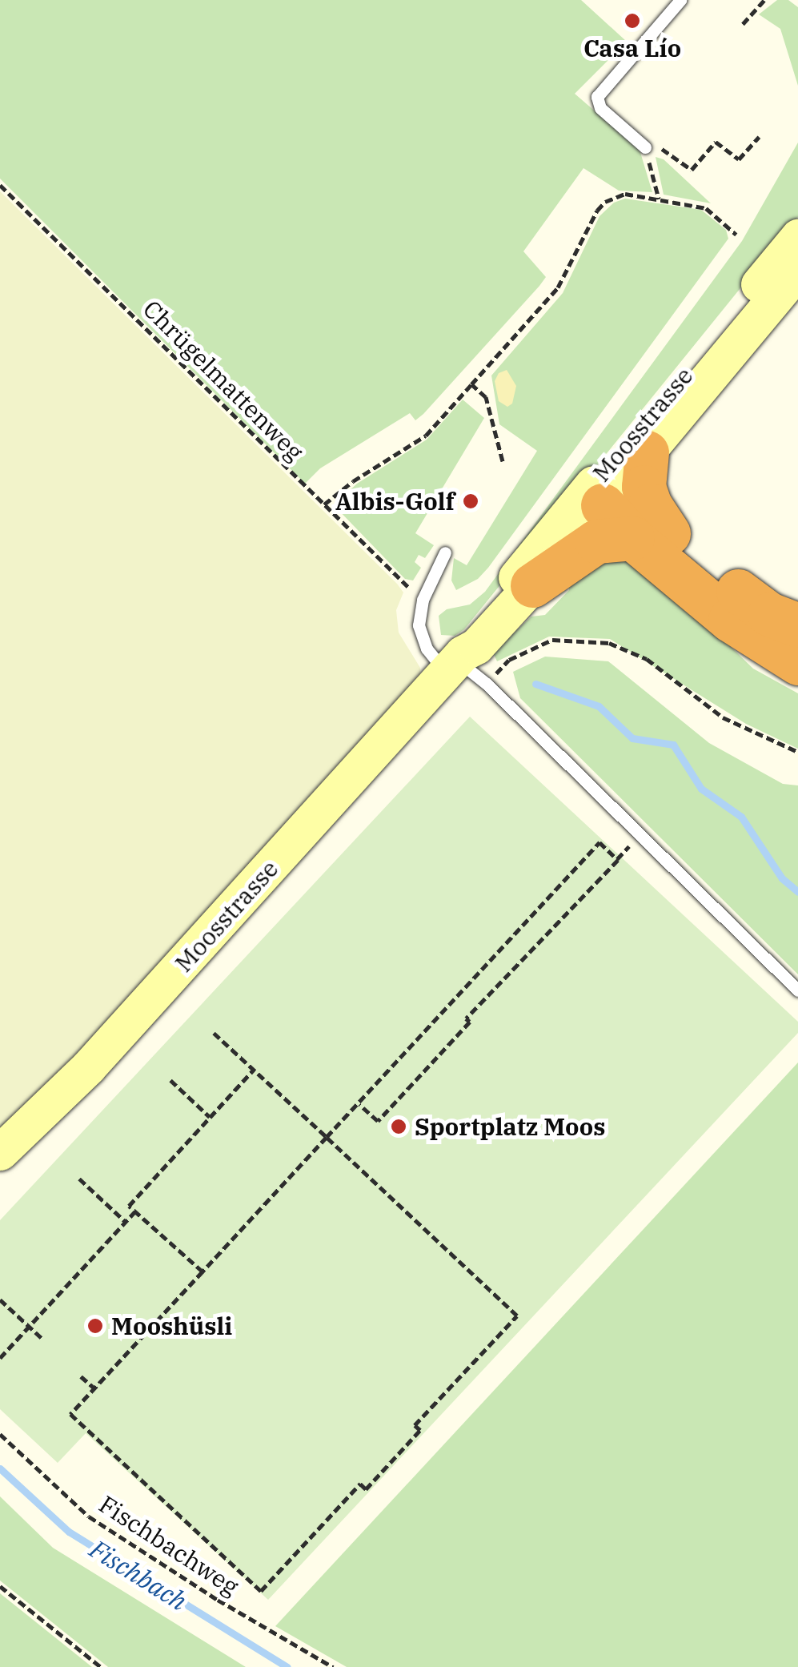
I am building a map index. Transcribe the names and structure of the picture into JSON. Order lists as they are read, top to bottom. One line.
{"streets":{"main road":["Moosstrasse"],"path":["Chrügelmattenweg","Fischbachweg"]},"water":["Fischbach"],"places":["Casa Lío","Albis-Golf","Sportplatz Moos","Mooshüsli"]}
